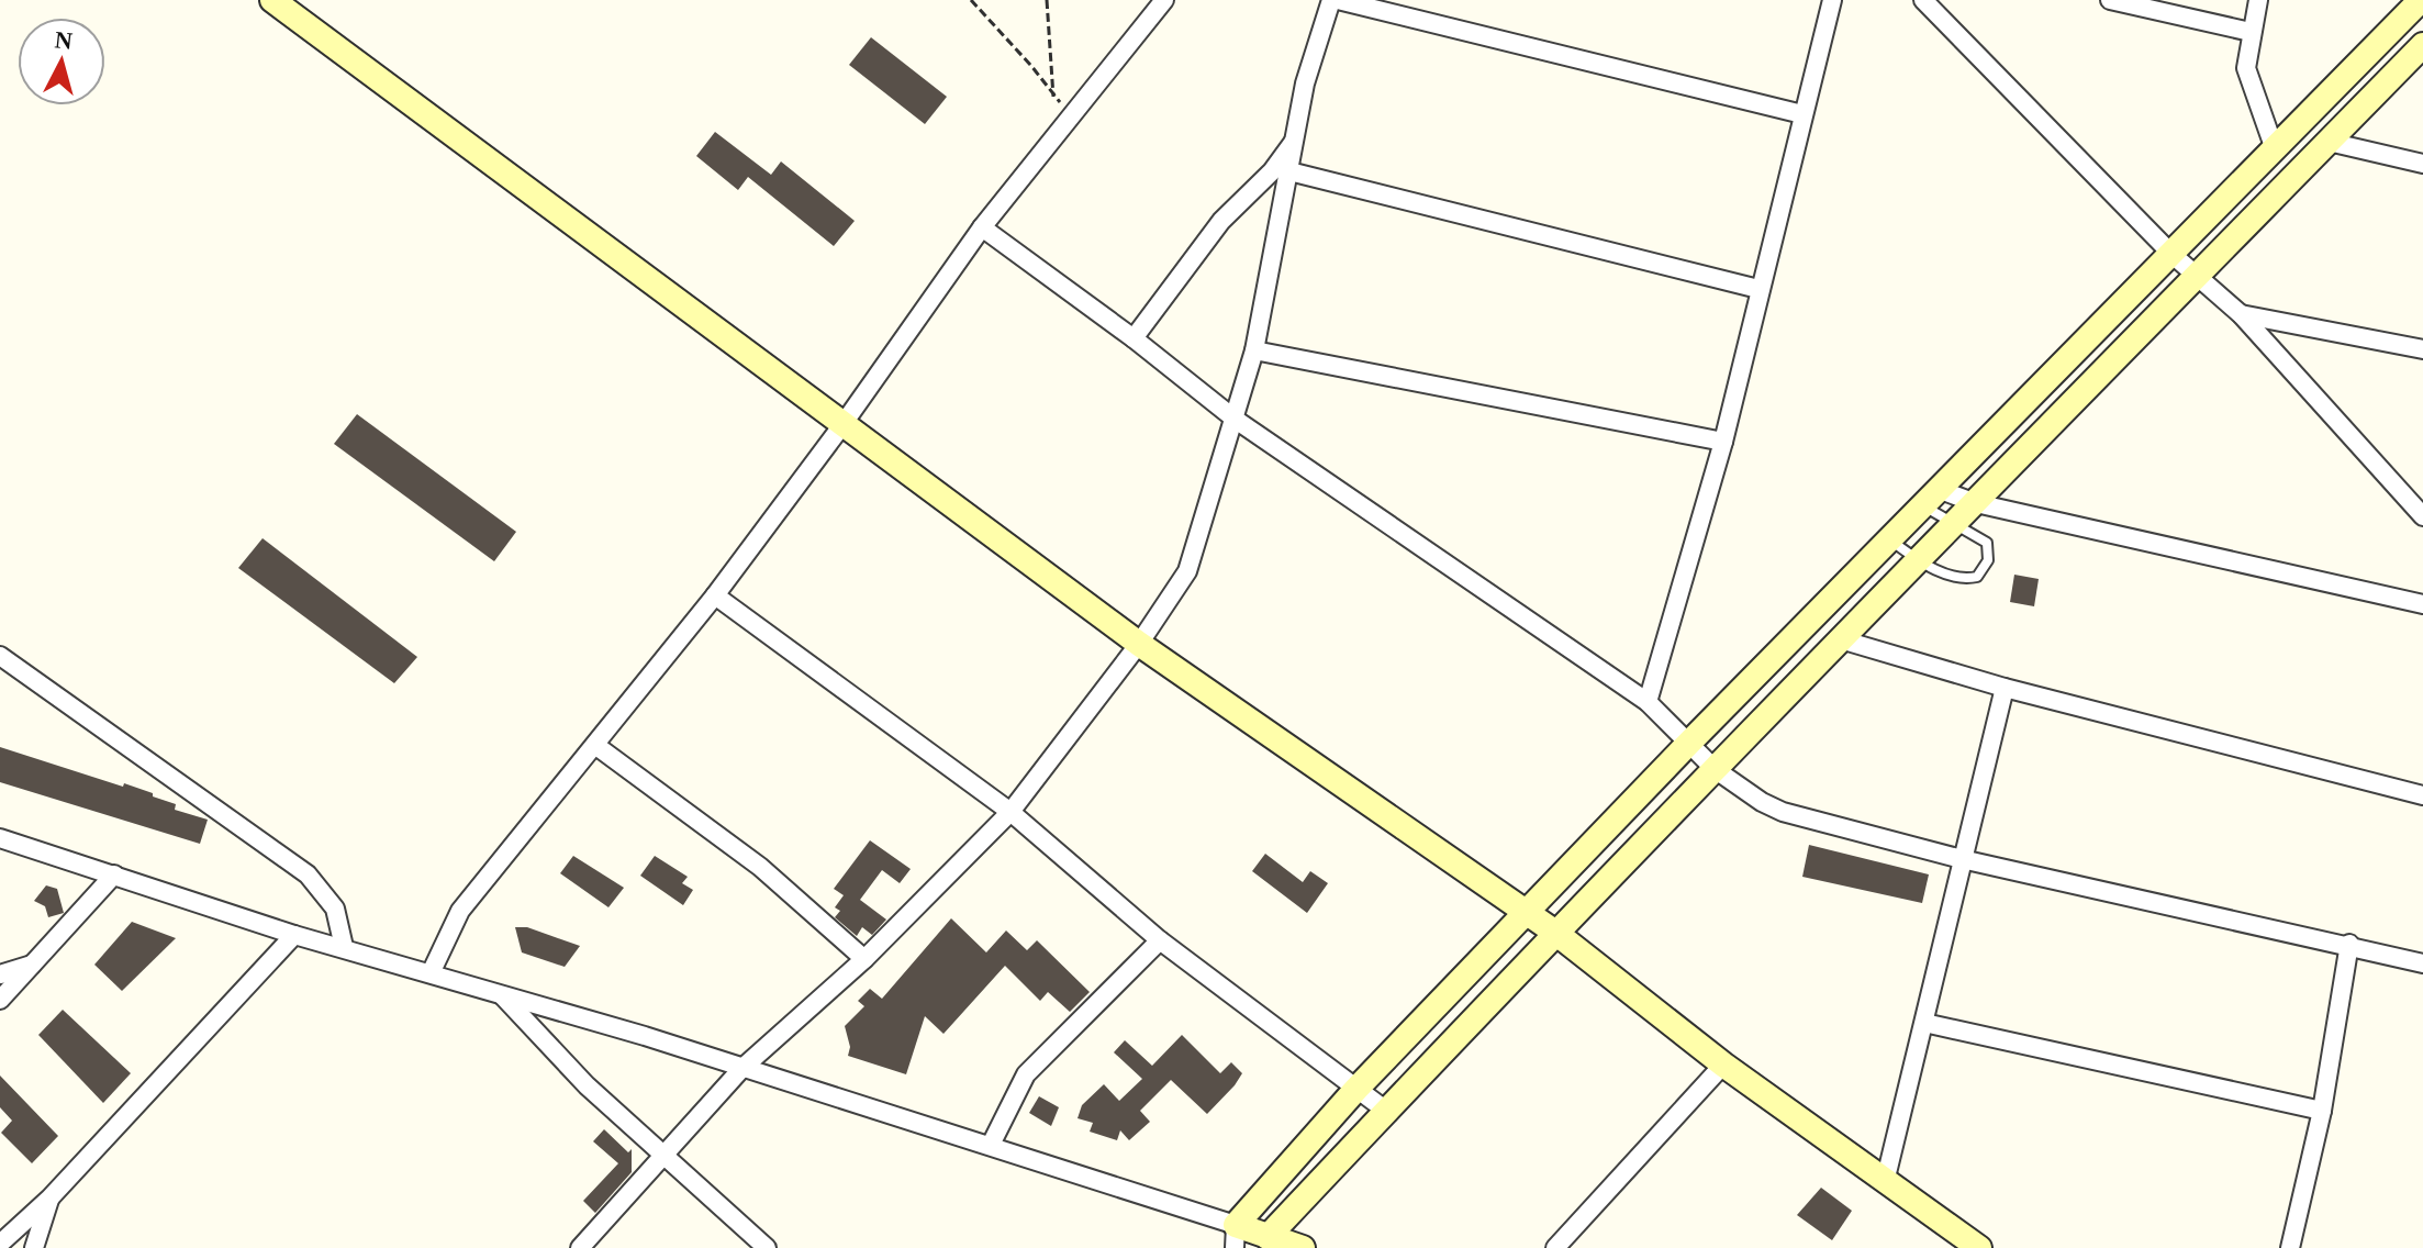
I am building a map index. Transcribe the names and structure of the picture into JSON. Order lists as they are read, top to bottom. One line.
{"north":"top"}
